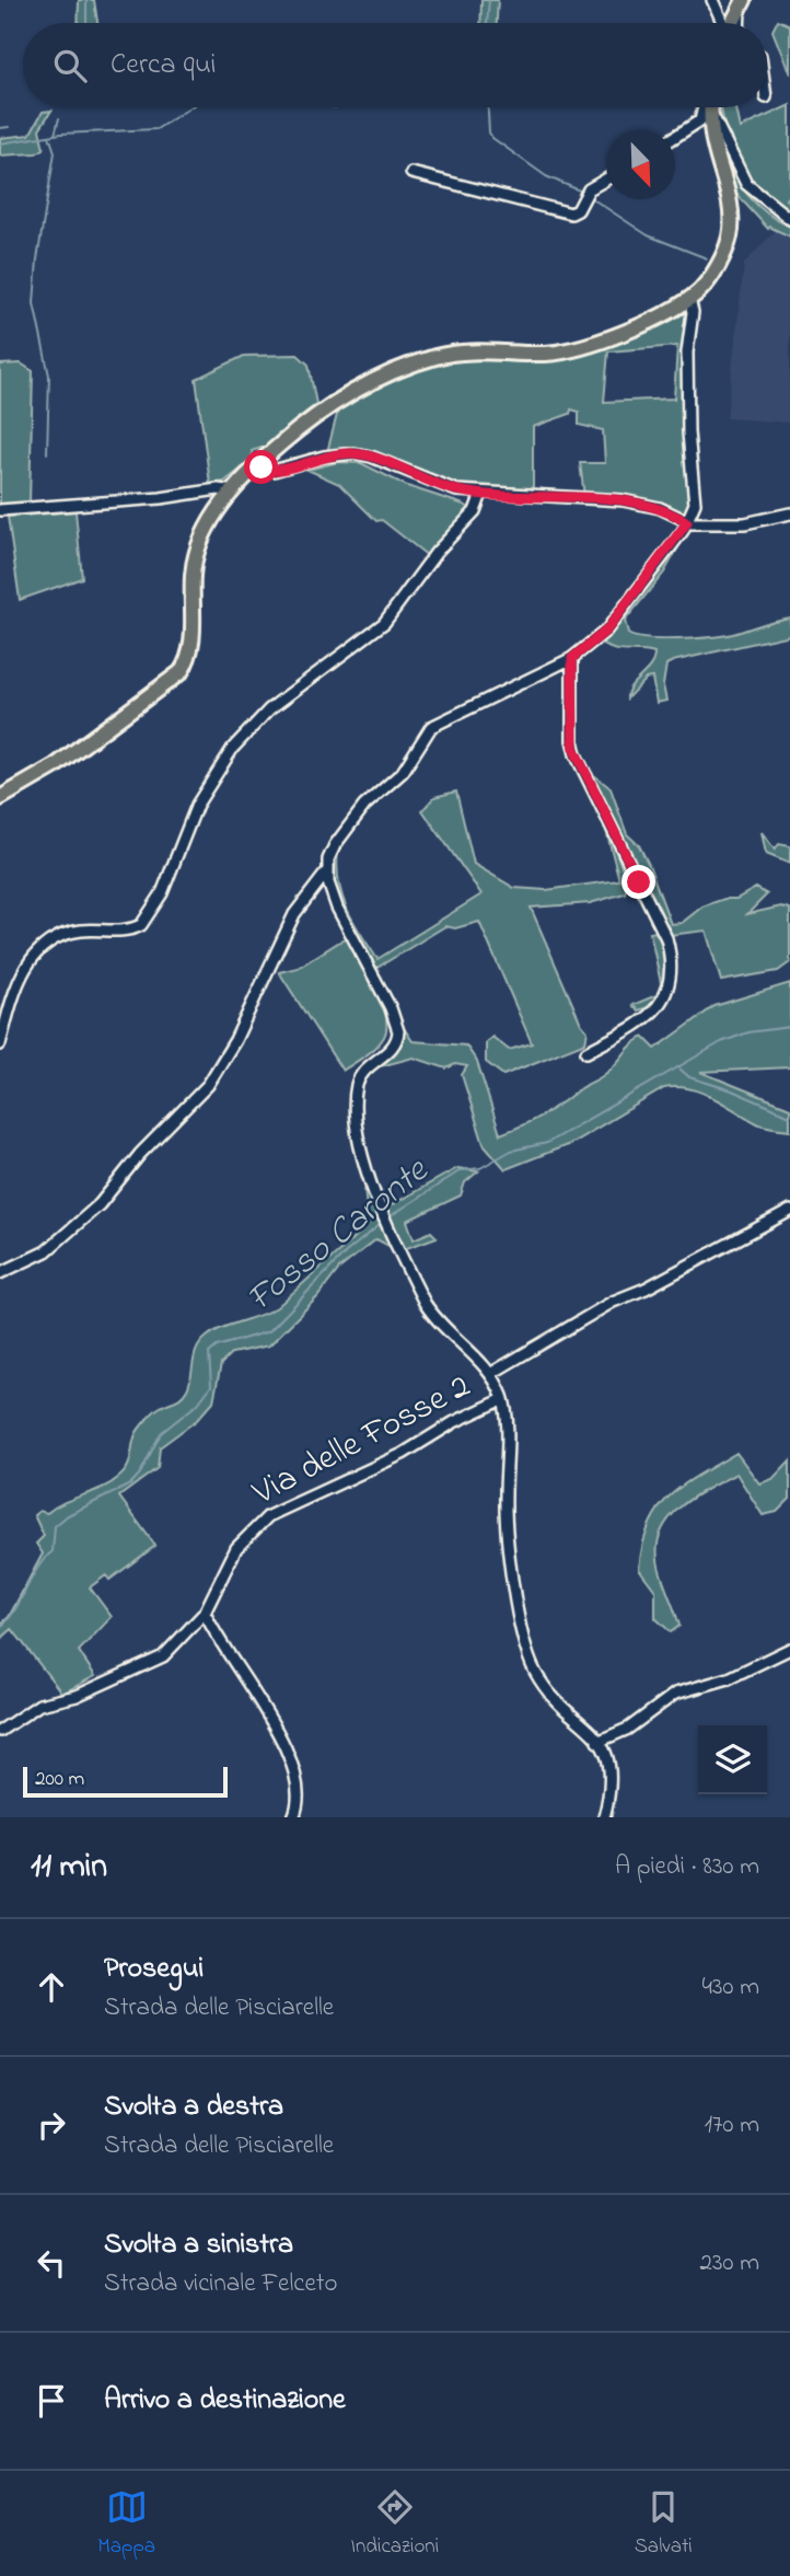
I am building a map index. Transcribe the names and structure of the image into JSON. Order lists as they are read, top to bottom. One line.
{"streets":{"street":["Via delle Fosse 2"]},"water":["Fosso Caronte"],"scale_bar":"200 m","north":"bottom right","page":{"search":"Cerca qui","scale":"200 m","heading":["11 min","A piedi · 830 m"],"list":[["Prosegui","Strada delle Pisciarelle","430 m"],["Svolta a destra","Strada delle Pisciarelle","170 m"],["Svolta a sinistra","Strada vicinale Felceto","230 m"],"Arrivo a destinazione"],"nav":["Mappa","Indicazioni","Salvati"]}}
